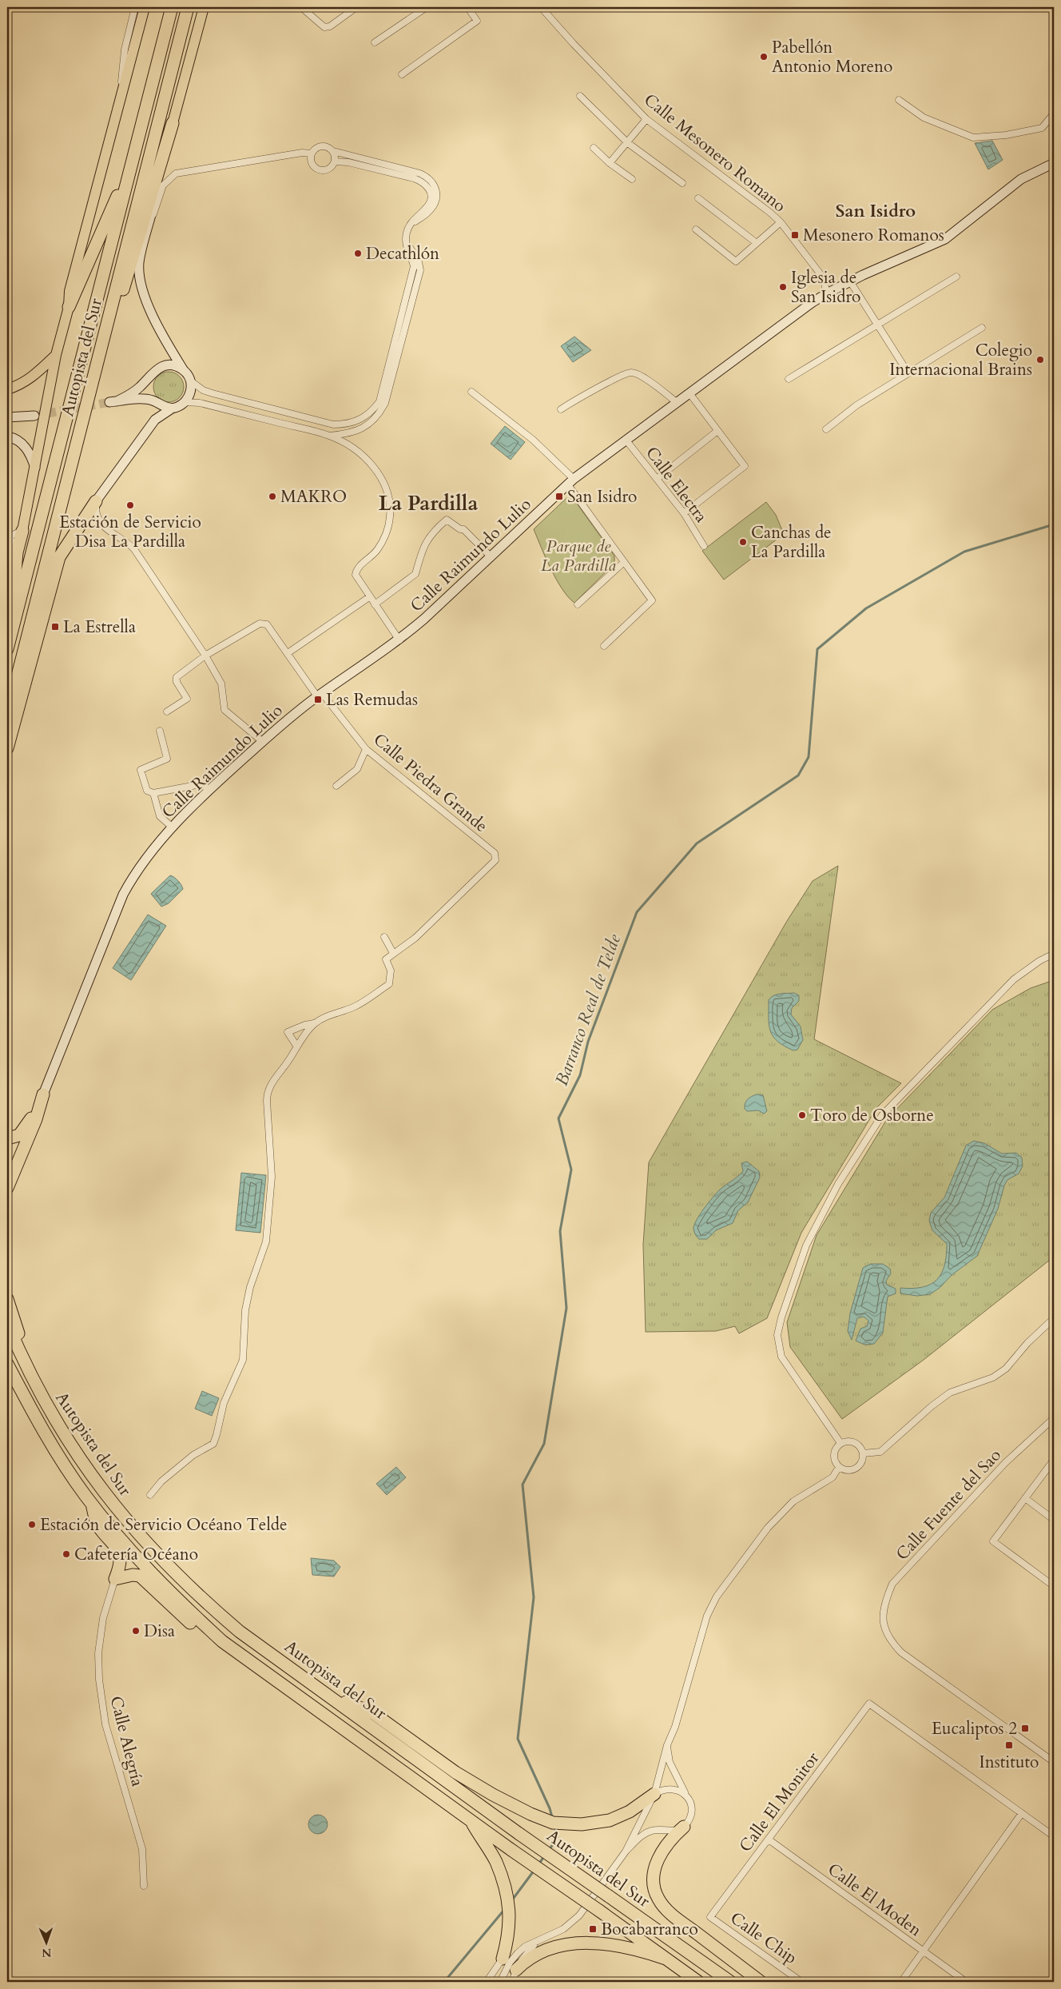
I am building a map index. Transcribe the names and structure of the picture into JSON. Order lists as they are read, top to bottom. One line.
{"streets":{"highway":["Autopista del Sur"],"street":["Calle Mesonero Romano","Calle Electra","Calle Raimundo Lulio","Calle Piedra Grande","Calle Fuente del Sao","Calle Alegría","Calle El Monitor","Calle El Moden","Calle Chip"]},"crossings":[["Calle Mesonero Romano","Calle Raimundo Lulio"],["Calle Electra","Calle Raimundo Lulio"],["Calle Raimundo Lulio","Calle Piedra Grande"],["Calle El Monitor","Calle El Moden"],["Calle El Monitor","Calle Chip"]],"districts":["San Isidro","La Pardilla"],"water":["Barranco Real de Telde"],"parks":["Parque de La Pardilla"],"places":{"other":["Pabellón Antonio Moreno","Decathlón","Iglesia de San Isidro","Colegio Internacional Brains","MAKRO","Estación de Servicio Disa La Pardilla","Canchas de La Pardilla","Toro de Osborne","Estación de Servicio Océano Telde","Cafetería Océano","Disa"],"transit":["Mesonero Romanos","San Isidro","La Estrella","Las Remudas","Eucaliptos 2","Instituto","Bocabarranco"]},"north":"bottom"}
